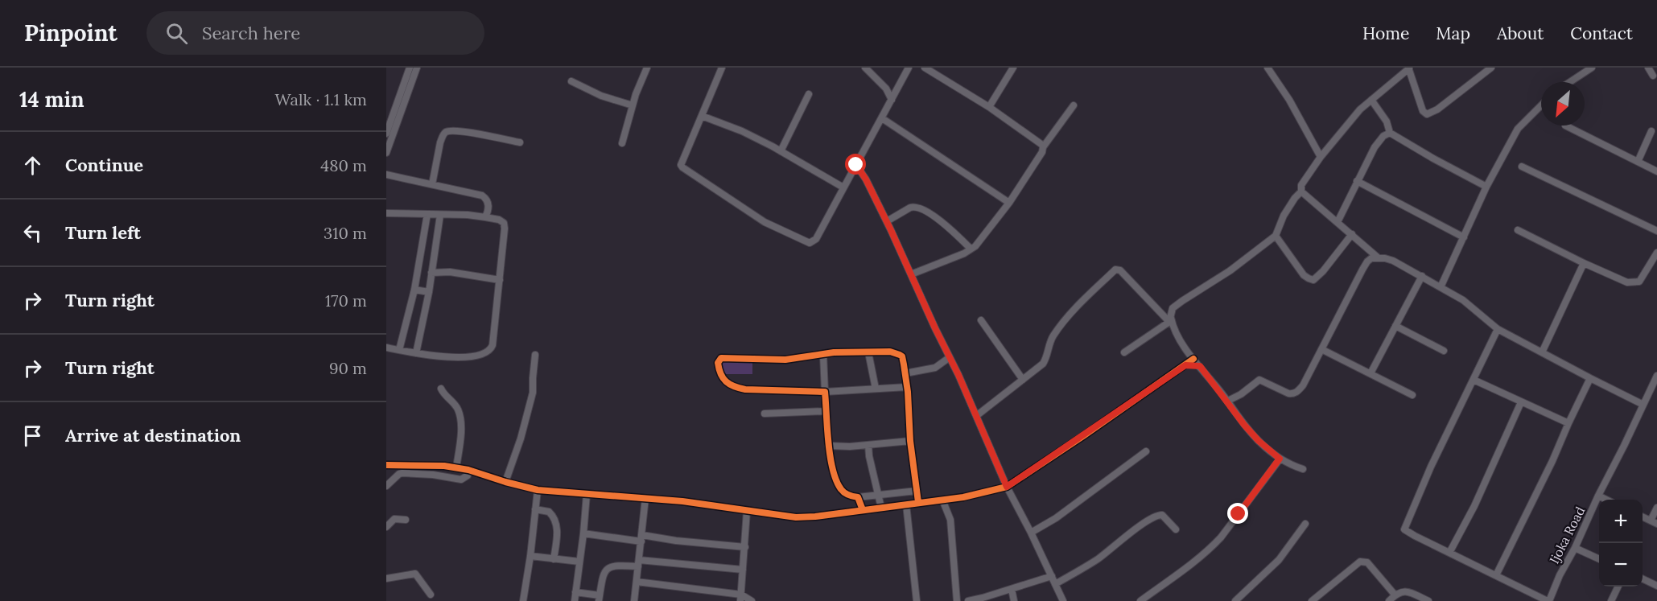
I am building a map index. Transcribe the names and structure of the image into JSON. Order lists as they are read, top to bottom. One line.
{"streets":{"street":["Ijoka Road"]},"north":"bottom left","page":{"header":"Pinpoint","search":"Search here","nav":["Home","Map","About","Contact"],"heading":["14 min","Walk · 1.1 km"],"list":[["Continue","480 m"],["Turn left","310 m"],["Turn right","170 m"],["Turn right","90 m"],"Arrive at destination"],"map_buttons":["+","−"]}}
